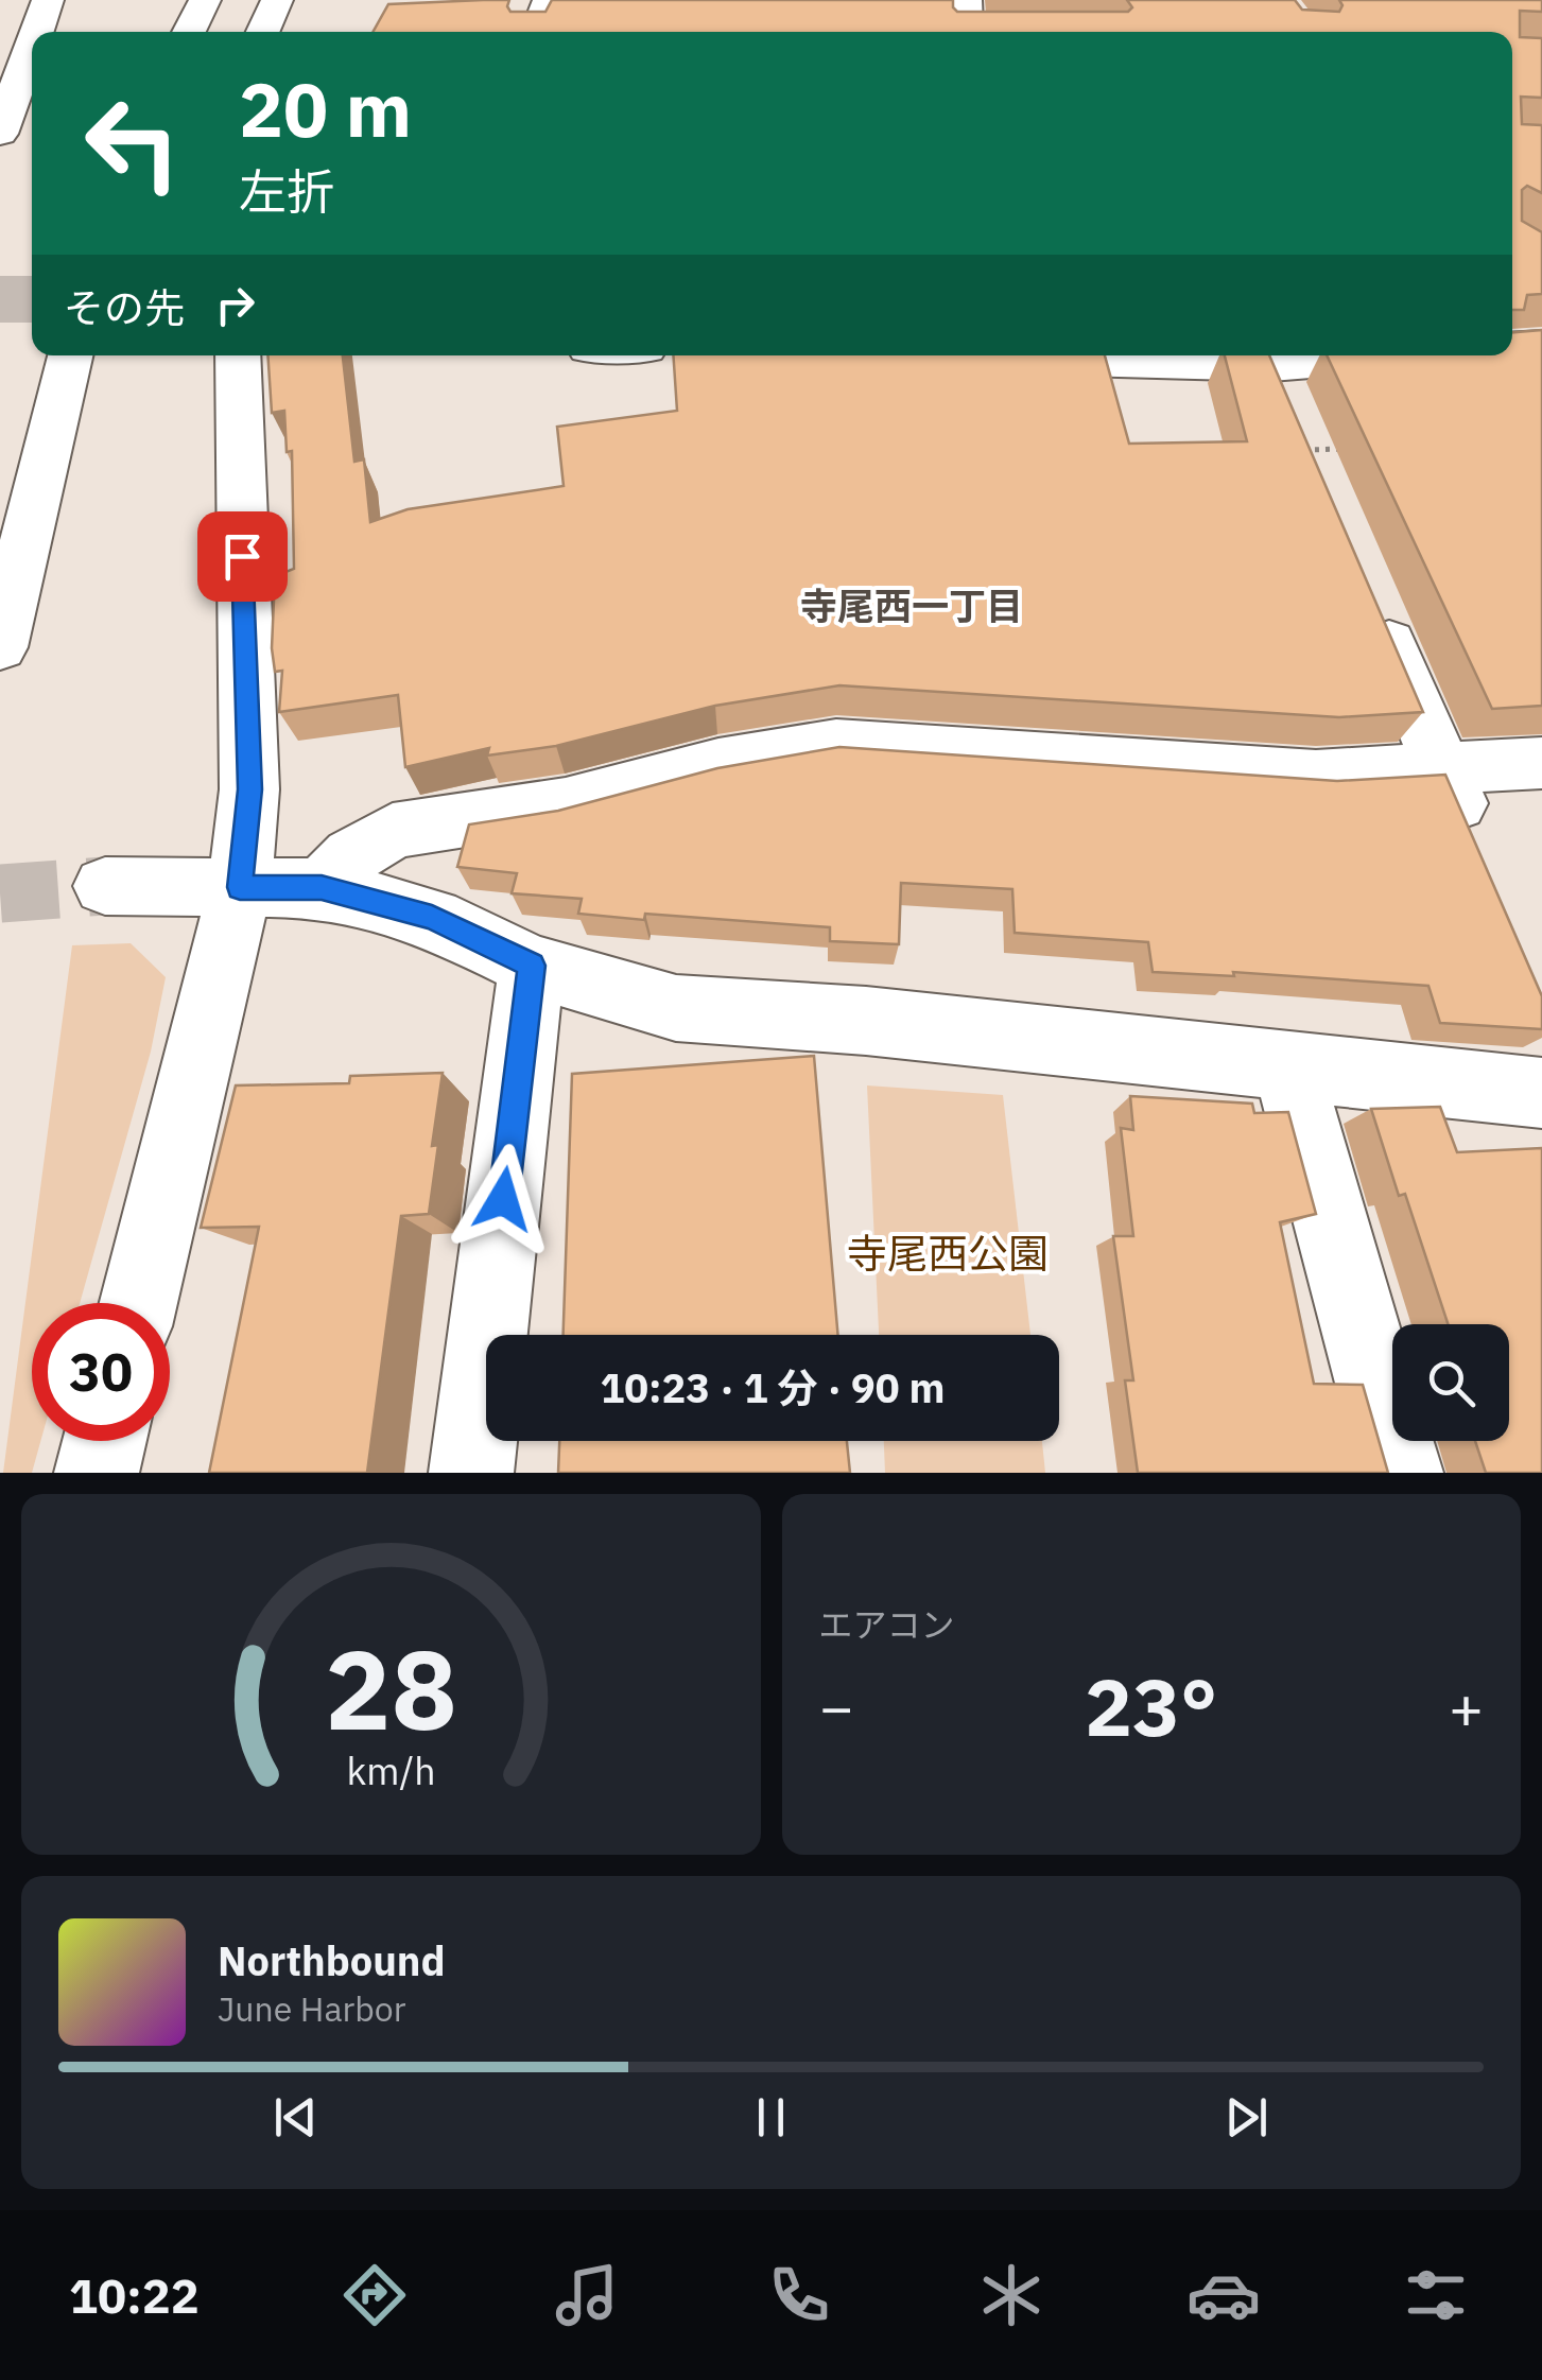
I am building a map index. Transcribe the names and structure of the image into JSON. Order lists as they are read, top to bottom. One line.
{"districts":["寺尾西一丁目"],"parks":["寺尾西公園"],"page":{"turn":["20 m","左折"],"then":"その先","limit":"30","trip":"10:23 · 1 分 · 90 m","tile":"エアコン","heat":["−","23°","+"],"song":["Northbound","June Harbor"],"tabs":"10:22","gauge":["28","km/h"]}}
